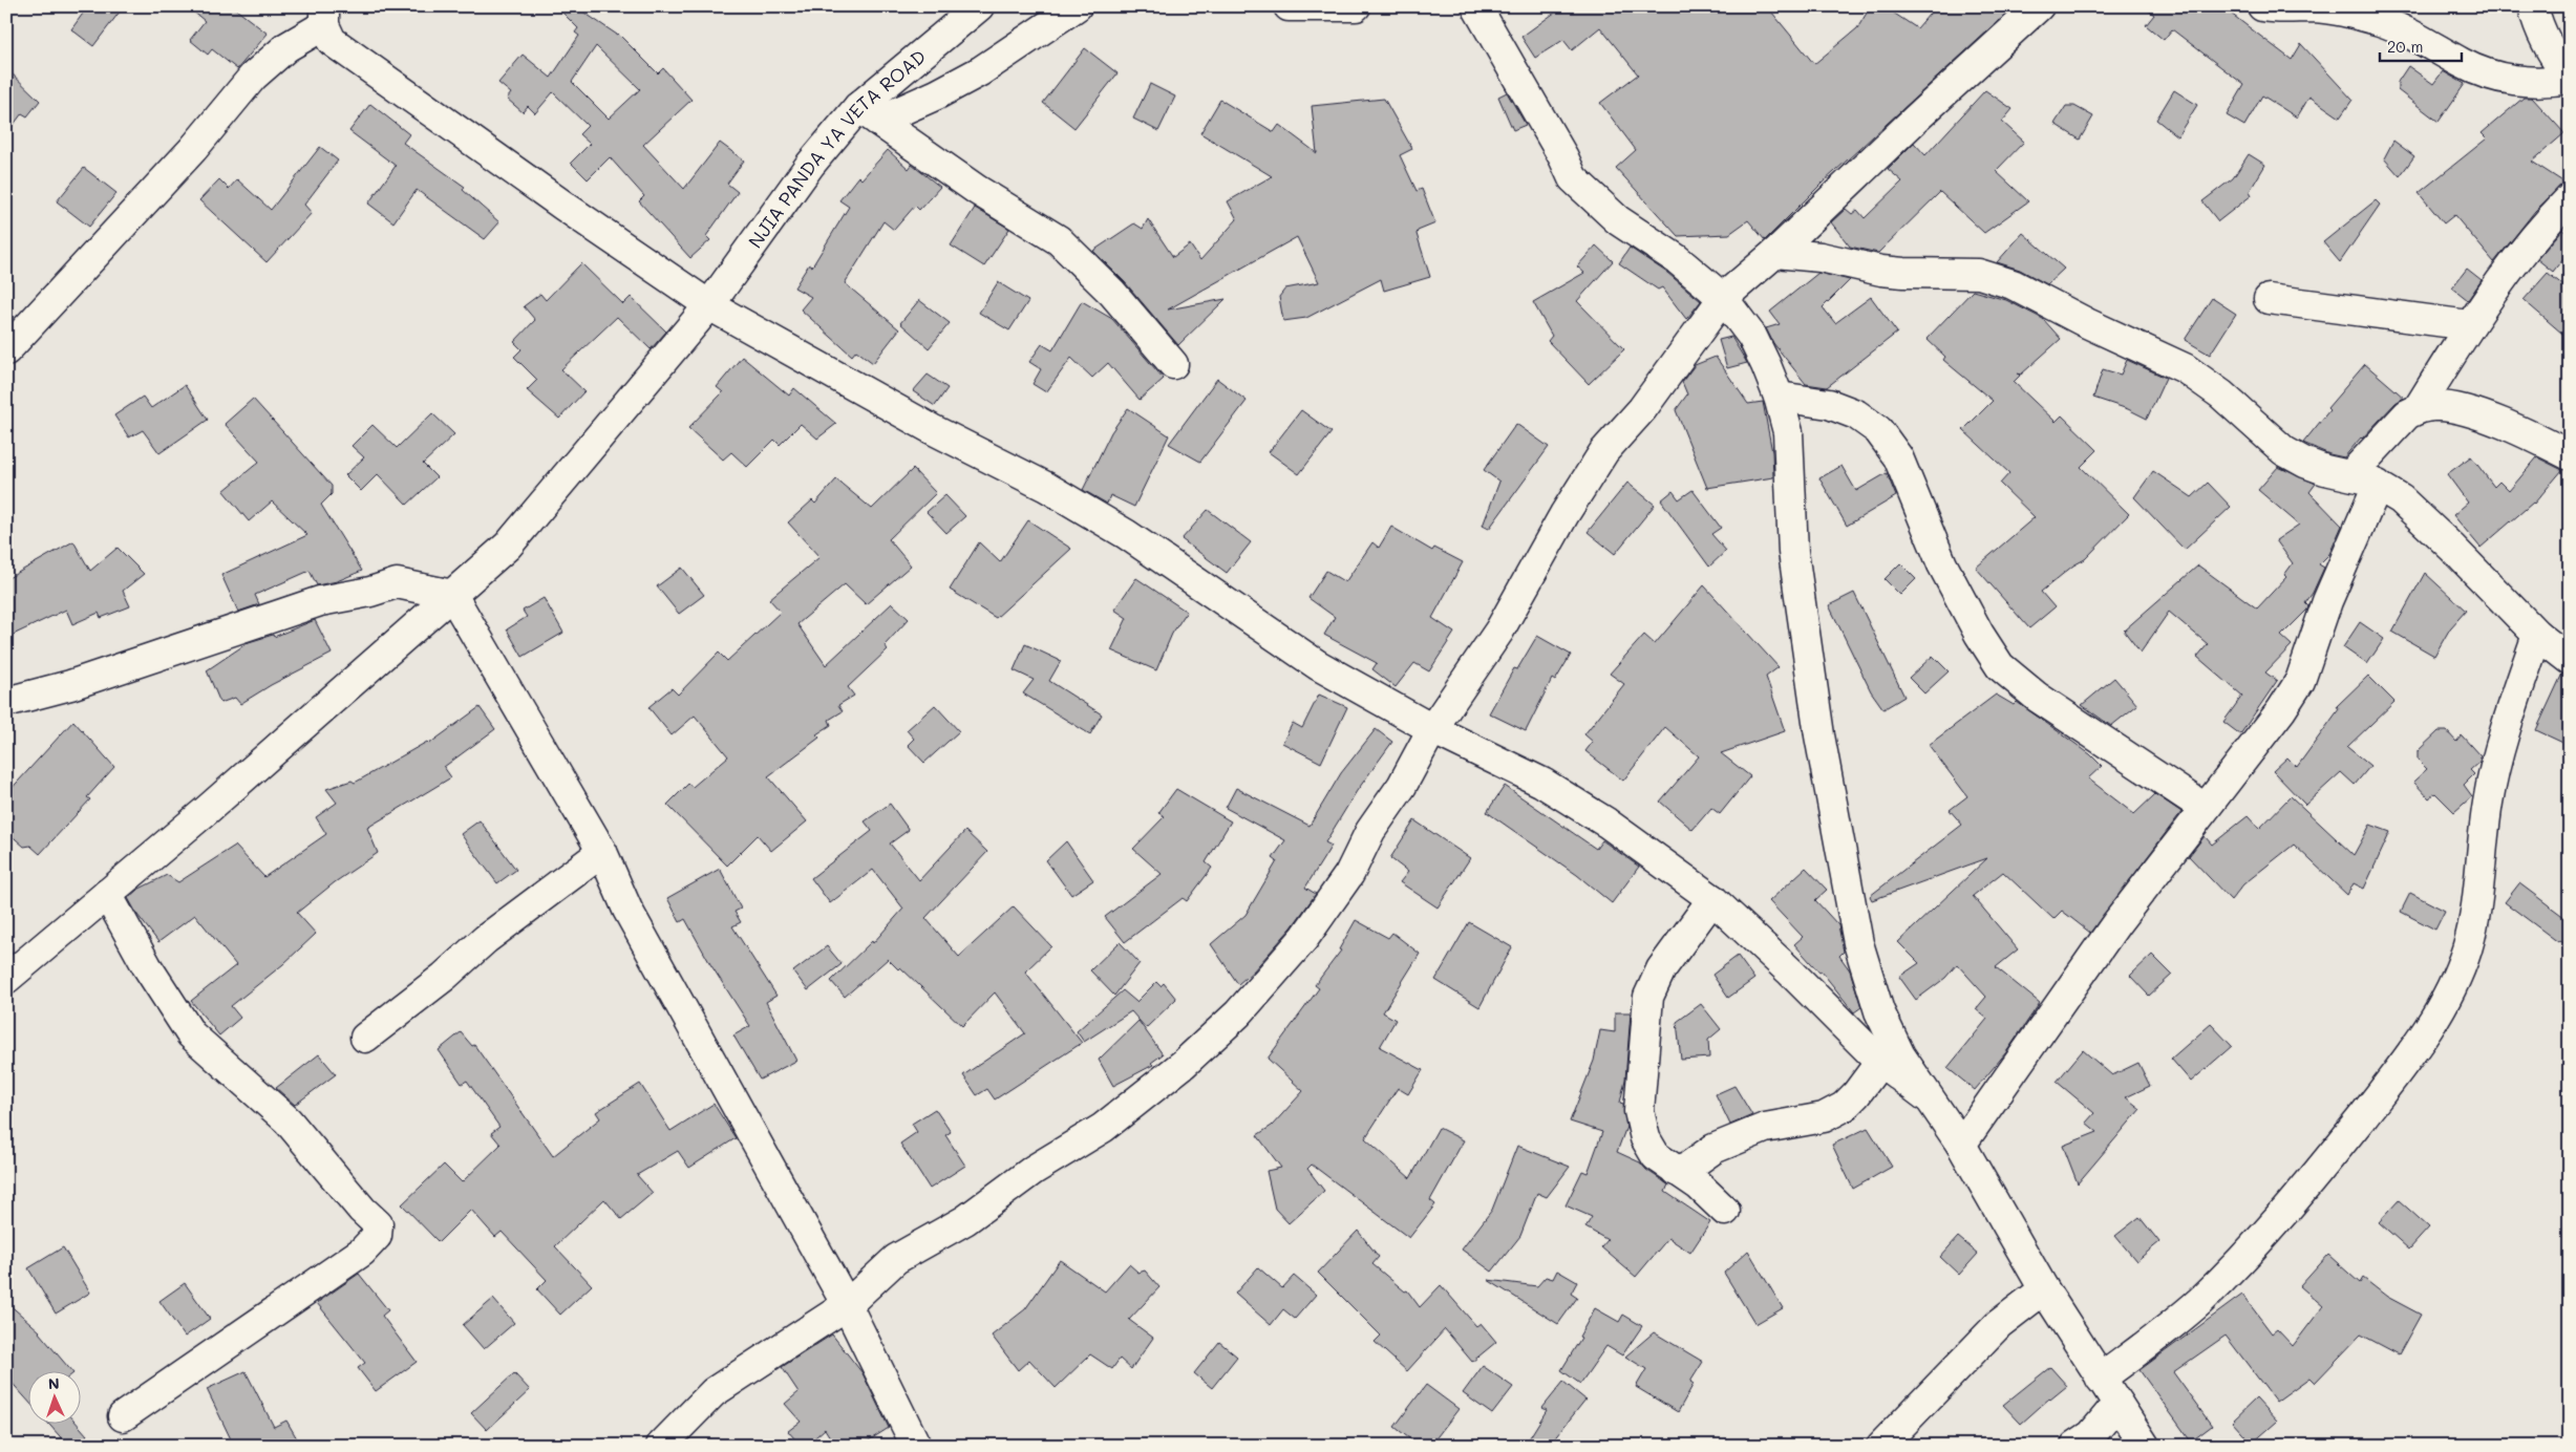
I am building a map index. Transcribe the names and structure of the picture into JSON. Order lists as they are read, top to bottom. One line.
{"streets":{"street":["NJIA PANDA YA VETA ROAD"]},"scale_bar":"20 m","north":"top"}
